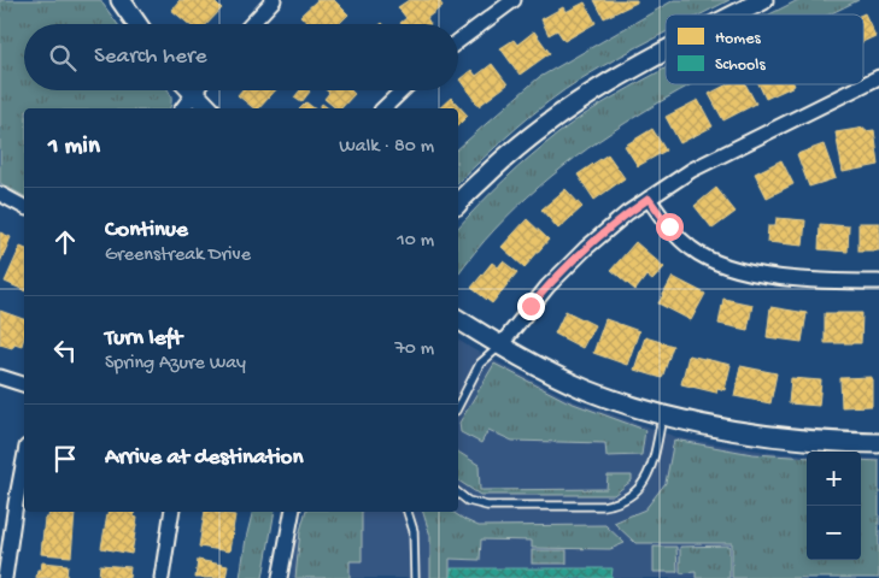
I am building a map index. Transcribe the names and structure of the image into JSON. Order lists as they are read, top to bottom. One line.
{"legend":["Homes","Schools"],"page":{"search":"Search here","heading":["1 min","Walk · 80 m"],"list":[["Continue","Greenstreak Drive","10 m"],["Turn left","Spring Azure Way","70 m"],"Arrive at destination"],"map_buttons":["+","−"]}}
